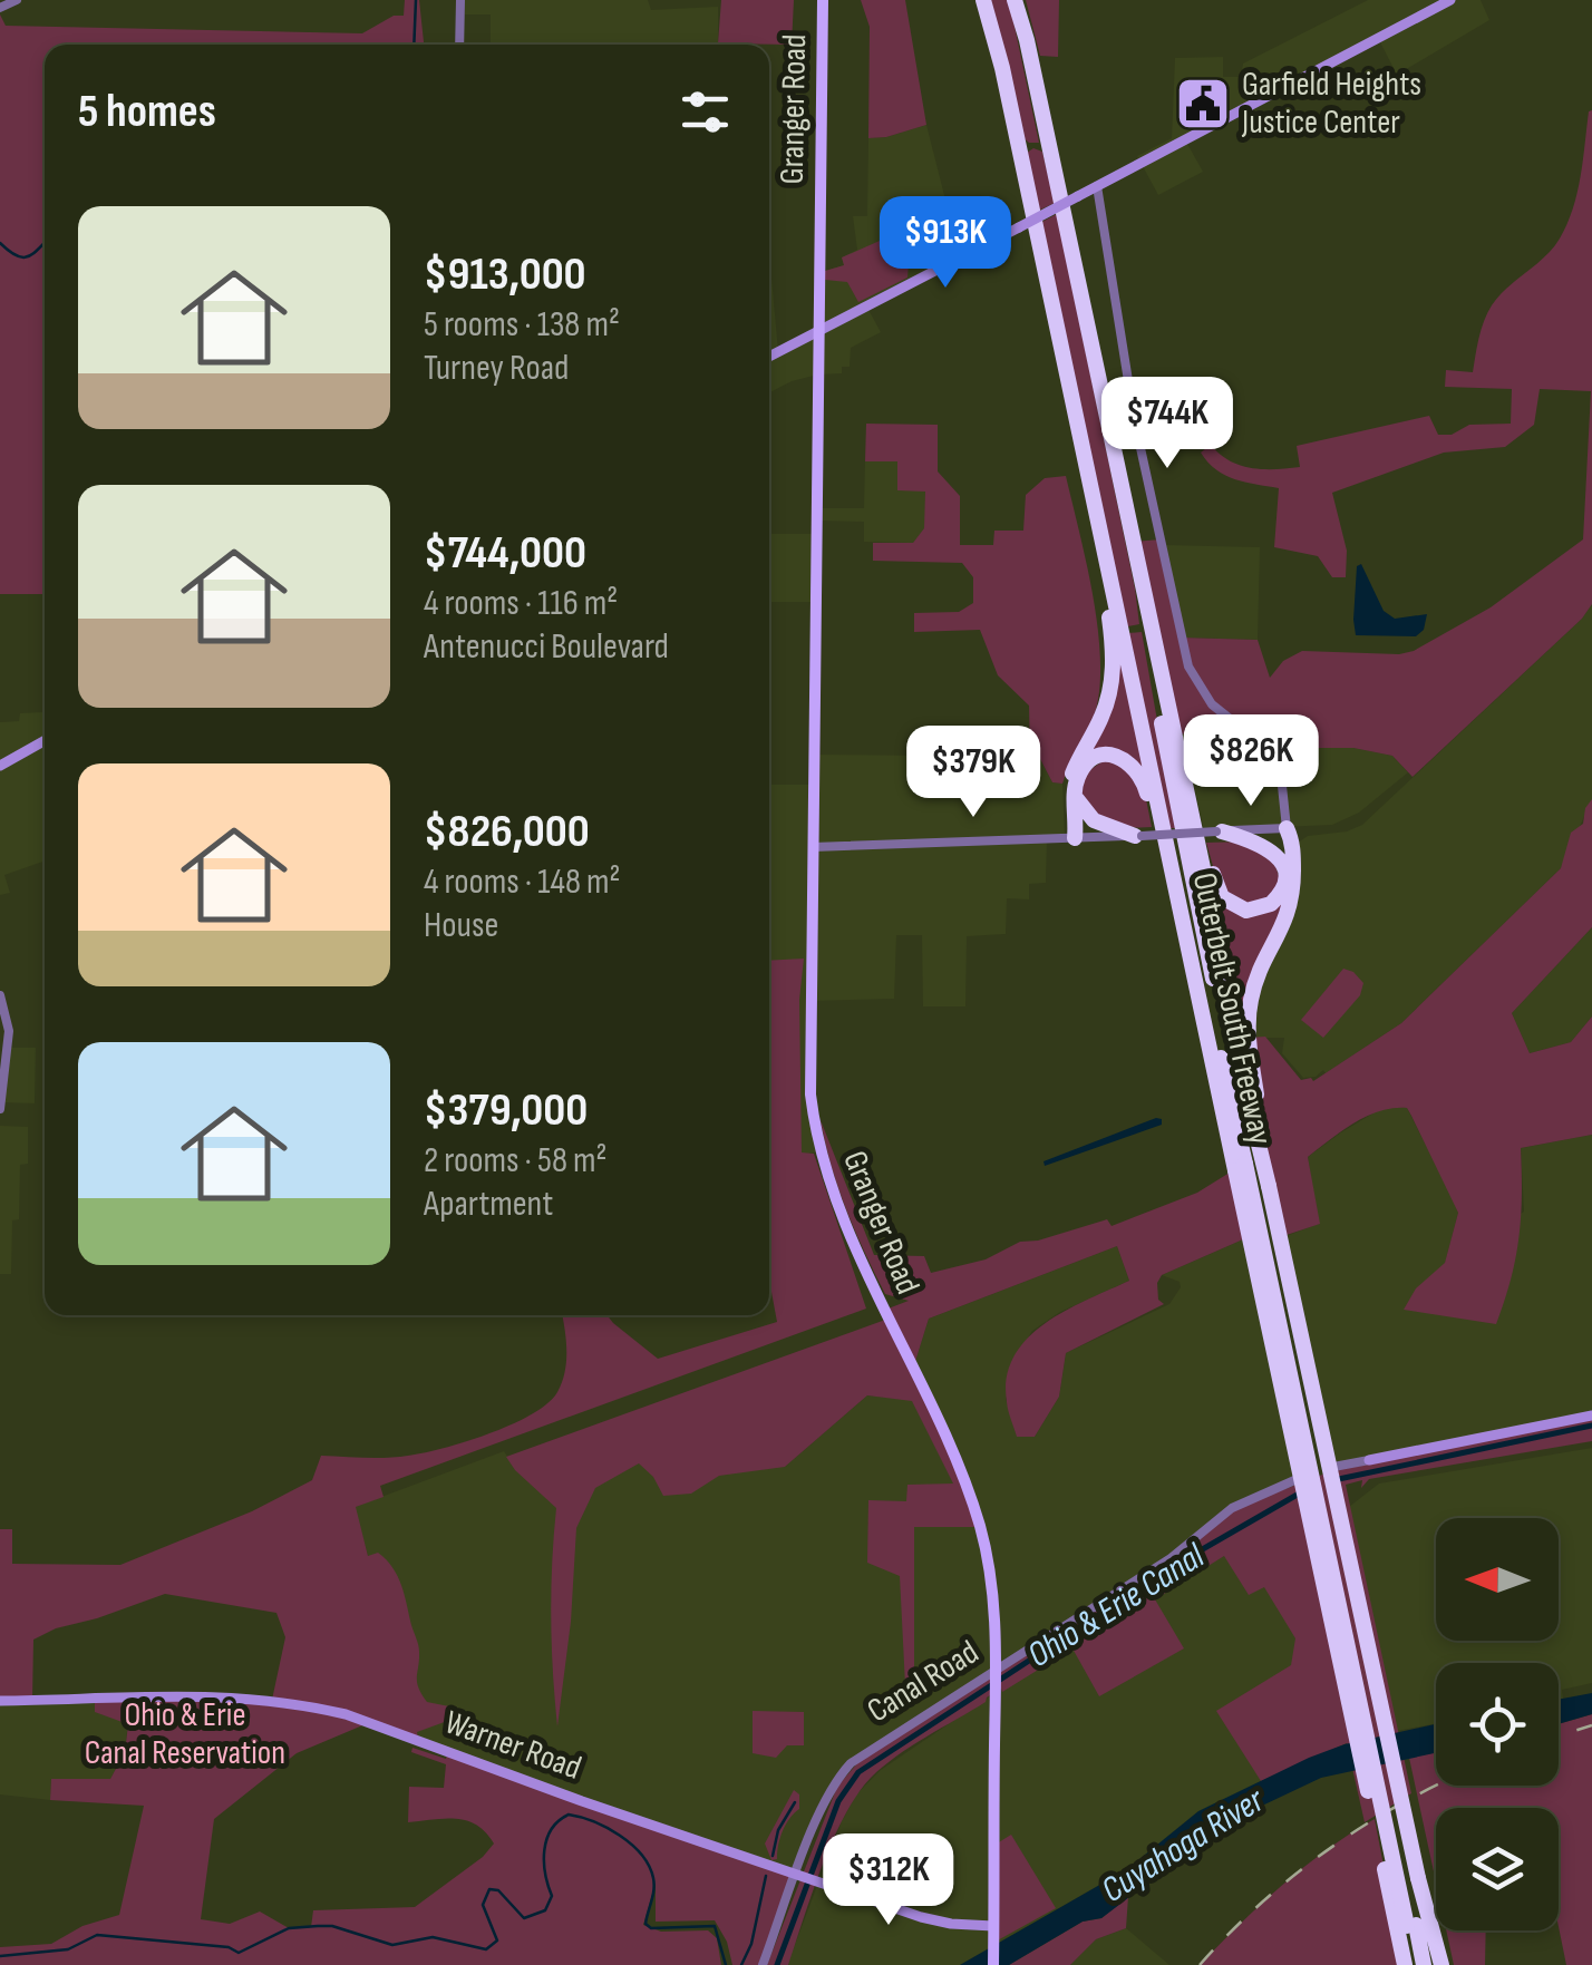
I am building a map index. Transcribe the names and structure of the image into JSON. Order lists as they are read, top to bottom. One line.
{"streets":{"highway":["Outerbelt South Freeway"],"main road":["Granger Road","Canal Road","Warner Road"]},"crossings":[["Granger Road","Canal Road"],["Granger Road","Warner Road"],["Canal Road","Warner Road"]],"water":["Ohio & Erie Canal","Cuyahoga River"],"parks":["Ohio & Erie Canal Reservation"],"places":{"public building":["Garfield Heights Justice Center"]},"north":"left","page":{"heading":"5 homes","list":[{"name":"$913,000","note":"5 rooms · 138 m² · Turney Road"},{"name":"$744,000","note":"4 rooms · 116 m² · Antenucci Boulevard"},{"name":"$826,000","note":"4 rooms · 148 m² · House"},{"name":"$379,000","note":"2 rooms · 58 m² · Apartment"}],"price":["$913K","$744K","$826K","$379K","$312K"]}}
